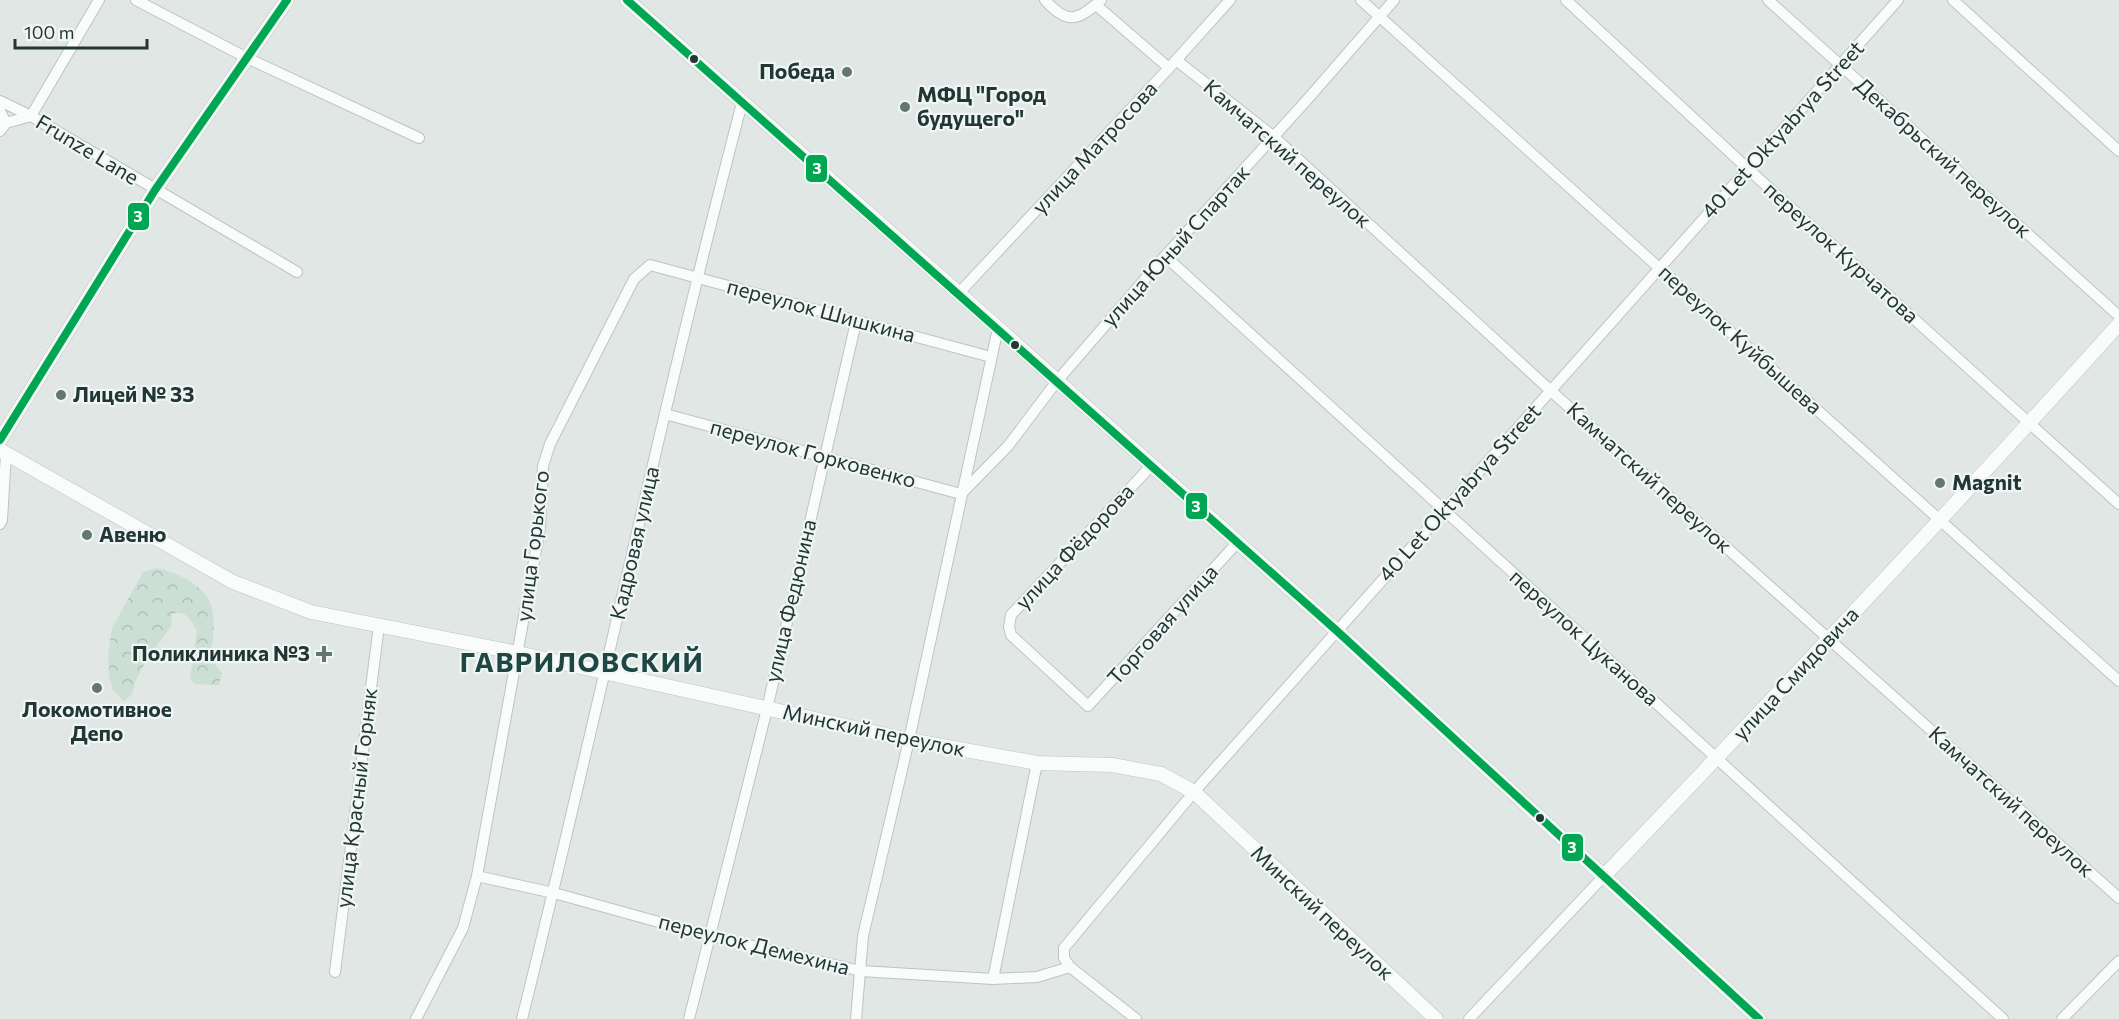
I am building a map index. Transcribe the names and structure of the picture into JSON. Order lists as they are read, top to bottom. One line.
{"streets":{"street":["40 Let Oktyabrya Street","улица Матросова","Frunze Lane","Камчатский переулок","Декабрьский переулок","улица Юный Спартак","переулок Курчатова","переулок Шишкина","переулок Куйбышева","переулок Горковенко","Кадровая улица","улица Горького","улица Фёдорова","улица Федюнина","Торговая улица","переулок Цуканова","улица Смидовича","Минский переулок","улица Красный Горняк","переулок Демехина"]},"crossings":[["40 Let Oktyabrya Street","Камчатский переулок"],["40 Let Oktyabrya Street","Декабрьский переулок"],["40 Let Oktyabrya Street","переулок Курчатова"],["40 Let Oktyabrya Street","переулок Куйбышева"],["40 Let Oktyabrya Street","переулок Цуканова"],["40 Let Oktyabrya Street","Минский переулок"],["40 Let Oktyabrya Street","переулок Демехина"],["улица Матросова","Камчатский переулок"],["Камчатский переулок","улица Юный Спартак"],["Камчатский переулок","улица Смидовича"],["улица Юный Спартак","переулок Куйбышева"],["улица Юный Спартак","переулок Горковенко"],["улица Юный Спартак","переулок Цуканова"],["переулок Курчатова","улица Смидовича"],["переулок Шишкина","Кадровая улица"],["переулок Шишкина","улица Горького"],["переулок Шишкина","улица Федюнина"],["переулок Куйбышева","улица Смидовича"],["переулок Горковенко","Кадровая улица"],["переулок Горковенко","улица Федюнина"],["Кадровая улица","Минский переулок"],["Кадровая улица","переулок Демехина"],["улица Горького","Минский переулок"],["улица Горького","переулок Демехина"],["улица Фёдорова","Торговая улица"],["улица Федюнина","Минский переулок"],["улица Федюнина","переулок Демехина"],["переулок Цуканова","улица Смидовича"],["Минский переулок","улица Красный Горняк"]],"districts":["ГАВРИЛОВСКИЙ"],"places":{"other":["Победа","МФЦ \"Город будущего\"","Лицей № 33","Magnit","Авеню","Локомотивное Депо"],"health":["Поликлиника №3"]},"lines":["transit line 3"],"scale_bar":"100 m"}
